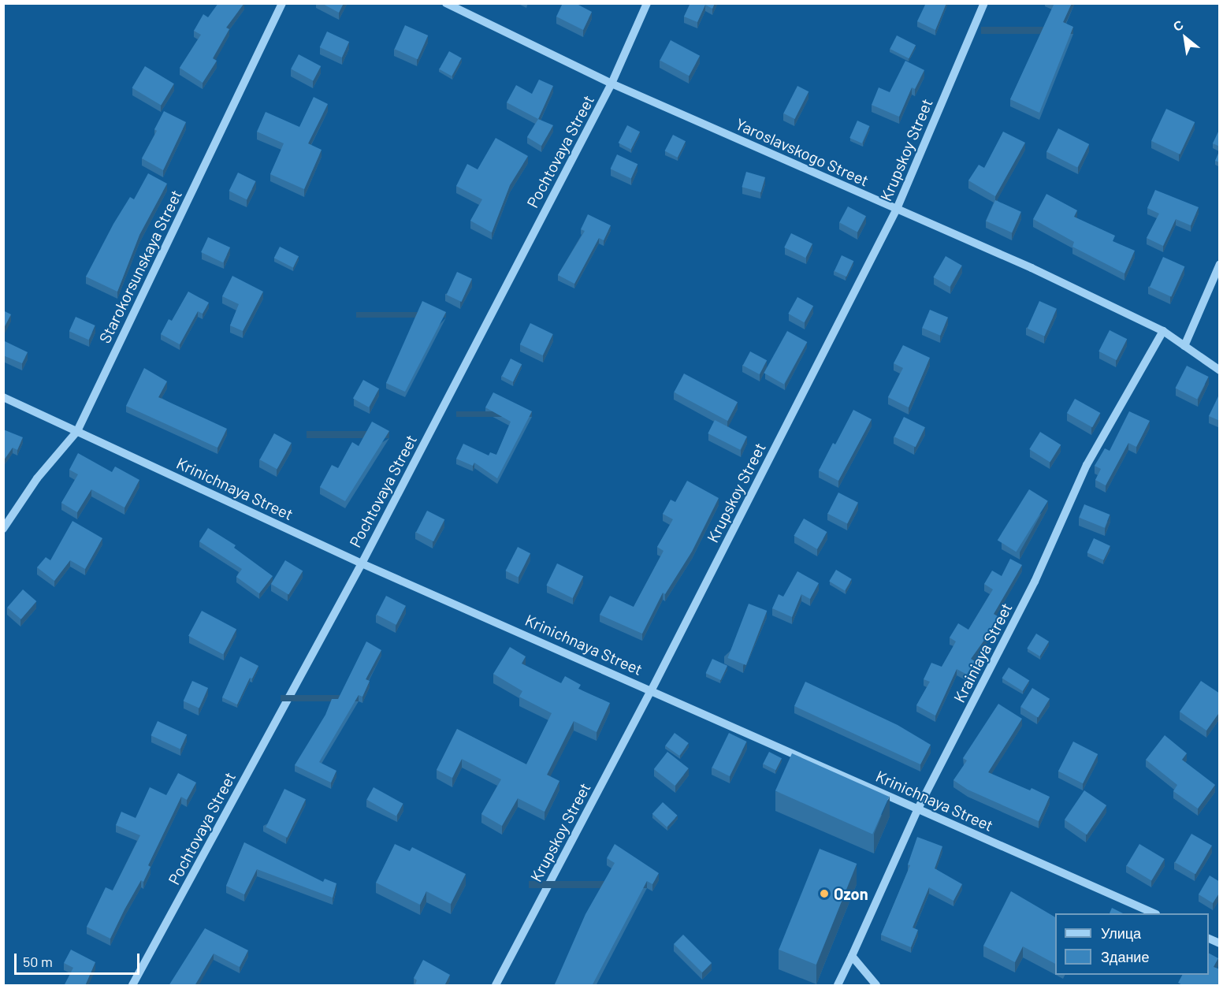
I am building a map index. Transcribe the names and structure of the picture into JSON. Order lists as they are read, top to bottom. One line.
{"streets":{"street":["Krupskoy Street","Pochtovaya Street","Yaroslavskogo Street","Starokorsunskaya Street","Krinichnaya Street","Krainiaya Street"]},"crossings":[["Krupskoy Street","Yaroslavskogo Street"],["Krupskoy Street","Krinichnaya Street"],["Pochtovaya Street","Yaroslavskogo Street"],["Pochtovaya Street","Krinichnaya Street"],["Yaroslavskogo Street","Krainiaya Street"],["Starokorsunskaya Street","Krinichnaya Street"],["Krinichnaya Street","Krainiaya Street"]],"places":["Ozon"],"legend":["Улица","Здание"],"scale_bar":"50 m","north":"top left"}
